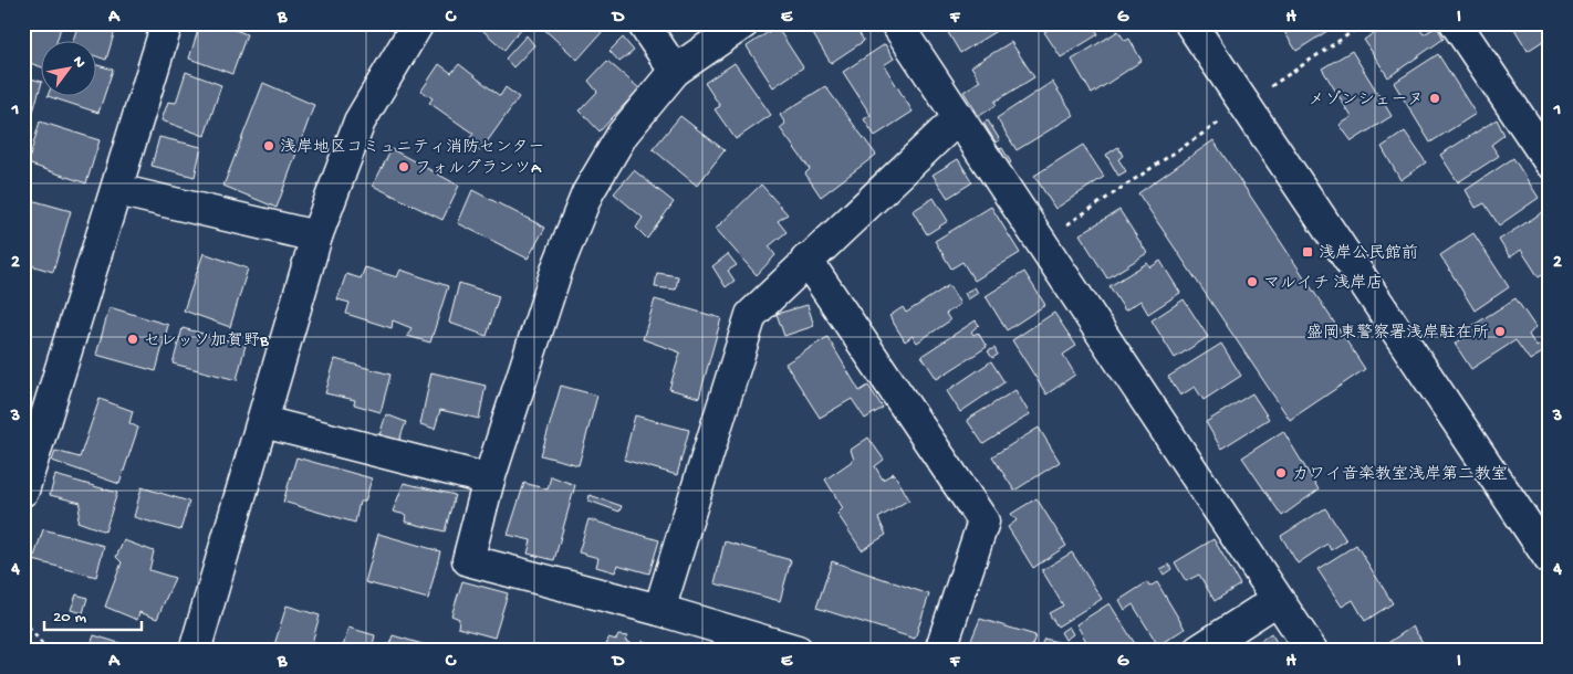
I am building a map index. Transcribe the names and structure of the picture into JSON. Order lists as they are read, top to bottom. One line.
{"places":{"other":["メゾンシェーヌ","浅岸地区コミュニティ消防センター","フォルグランツA","マルイチ 浅岸店","盛岡東警察署浅岸駐在所","セレッソ加賀野B","カワイ音楽教室浅岸第二教室"],"transit":["浅岸公民館前"]},"scale_bar":"20 m","north":"top right","grid":{"columns":["A","B","C","D","E","F","G","H","I"],"rows":["1","2","3","4"]}}
